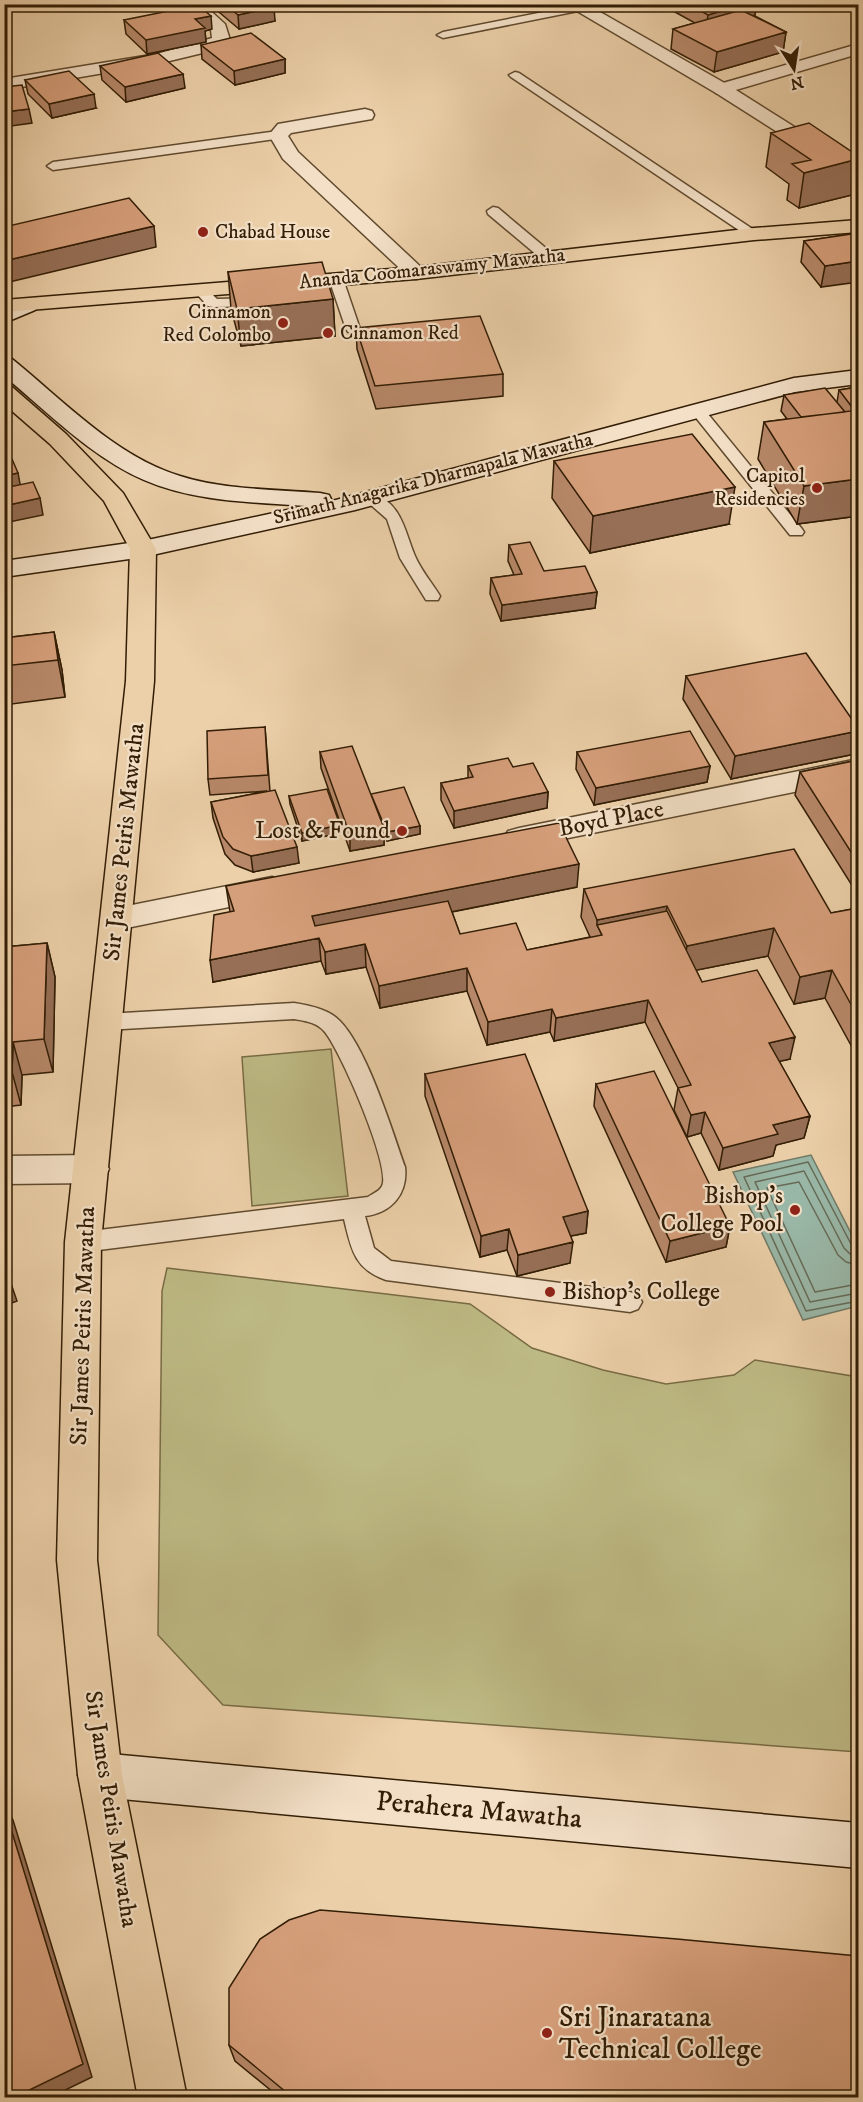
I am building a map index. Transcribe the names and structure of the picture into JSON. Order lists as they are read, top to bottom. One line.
{"streets":{"highway":["Ananda Coomaraswamy Mawatha","Sir James Peiris Mawatha"],"street":["Srimath Anagarika Dharmapala Mawatha","Boyd Place","Perahera Mawatha"]},"crossings":[["Srimath Anagarika Dharmapala Mawatha","Sir James Peiris Mawatha"],["Sir James Peiris Mawatha","Perahera Mawatha"]],"places":["Chabad House","Cinnamon Red Colombo","Cinnamon Red","Capitol Residencies","Lost & Found","Bishop's College Pool","Bishop's College","Sri Jinaratana Technical College"],"north":"bottom"}
